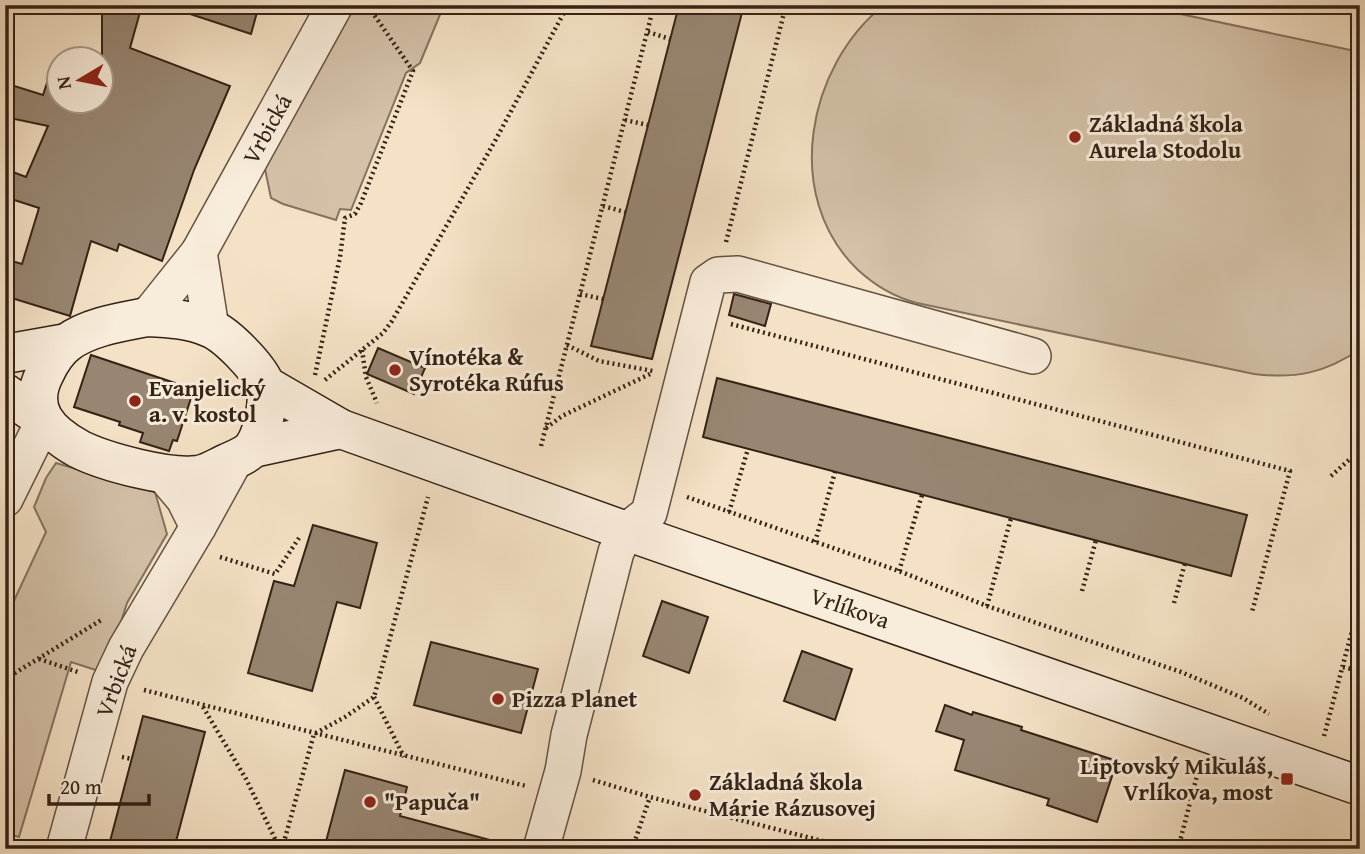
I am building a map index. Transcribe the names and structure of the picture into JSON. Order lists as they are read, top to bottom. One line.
{"streets":{"street":["Vrbická","Vrlíkova"]},"crossings":[["Vrbická","Vrlíkova"]],"places":{"other":["Základná škola Aurela Stodolu","Vínotéka & Syrotéka Rúfus","Evanjelický a. v. kostol","Pizza Planet","Základná škola Márie Rázusovej","\"Papuča\""],"transit":["Liptovský Mikuláš, Vrlíkova, most"]},"scale_bar":"20 m","north":"left"}
